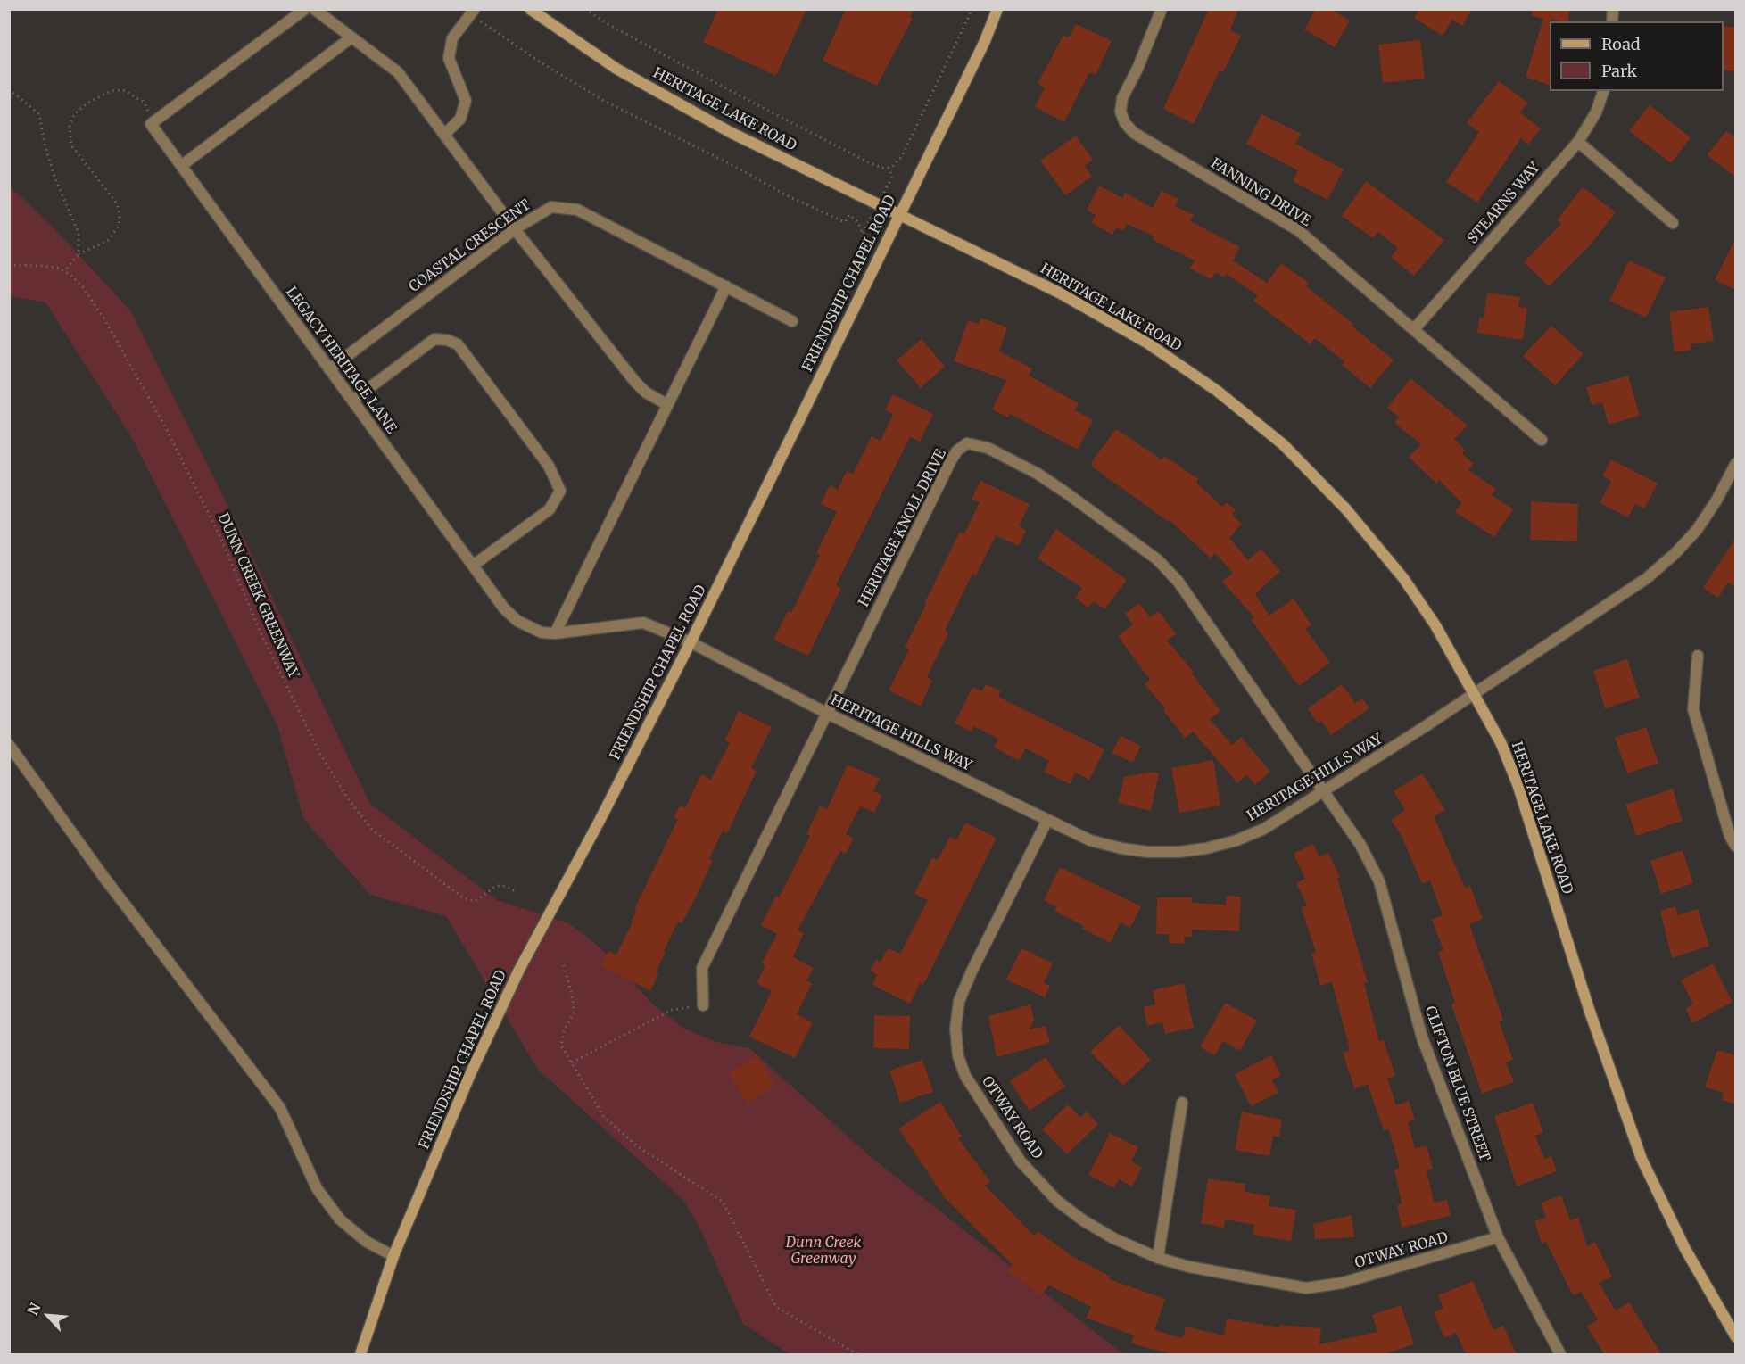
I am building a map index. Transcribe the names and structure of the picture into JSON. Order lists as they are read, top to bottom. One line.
{"streets":{"main road":["HERITAGE LAKE ROAD","FRIENDSHIP CHAPEL ROAD"],"street":["FANNING DRIVE","STEARNS WAY","COASTAL CRESCENT","LEGACY HERITAGE LANE","HERITAGE KNOLL DRIVE","HERITAGE HILLS WAY","CLIFTON BLUE STREET","OTWAY ROAD"],"path":["DUNN CREEK GREENWAY"]},"crossings":[["HERITAGE LAKE ROAD","FRIENDSHIP CHAPEL ROAD"],["HERITAGE LAKE ROAD","HERITAGE HILLS WAY"],["FANNING DRIVE","STEARNS WAY"],["COASTAL CRESCENT","LEGACY HERITAGE LANE"],["FRIENDSHIP CHAPEL ROAD","LEGACY HERITAGE LANE"],["FRIENDSHIP CHAPEL ROAD","HERITAGE HILLS WAY"],["LEGACY HERITAGE LANE","HERITAGE HILLS WAY"],["HERITAGE KNOLL DRIVE","HERITAGE HILLS WAY"],["HERITAGE KNOLL DRIVE","CLIFTON BLUE STREET"],["HERITAGE HILLS WAY","CLIFTON BLUE STREET"],["HERITAGE HILLS WAY","OTWAY ROAD"],["CLIFTON BLUE STREET","OTWAY ROAD"]],"parks":["Dunn Creek Greenway"],"legend":["Road","Park"],"north":"top left"}
